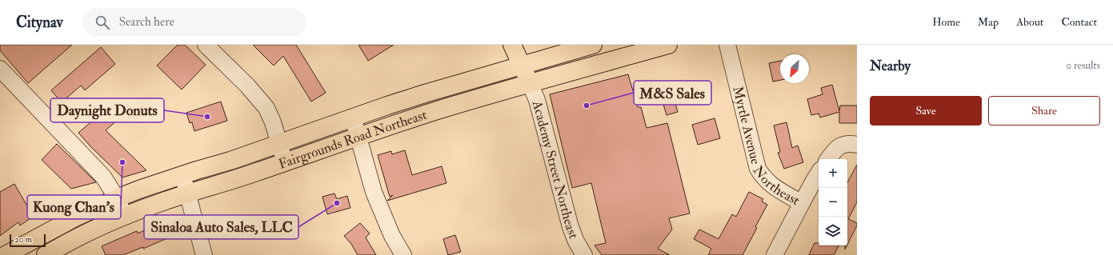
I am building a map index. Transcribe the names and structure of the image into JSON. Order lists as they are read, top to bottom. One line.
{"streets":{"main road":["Fairgrounds Road Northeast"],"street":["Myrtle Avenue Northeast","Academy Street Northeast"]},"crossings":[["Fairgrounds Road Northeast","Academy Street Northeast"]],"places":["M&S Sales","Daynight Donuts","Kuong Chan's","Sinaloa Auto Sales, LLC"],"scale_bar":"20 m","north":"bottom left","page":{"header":"Citynav","search":"Search here","nav":["Home","Map","About","Contact"],"heading":["Nearby","0 results"],"buttons":["Save","Share"],"map_buttons":["+","−"],"scale":"20 m"}}
